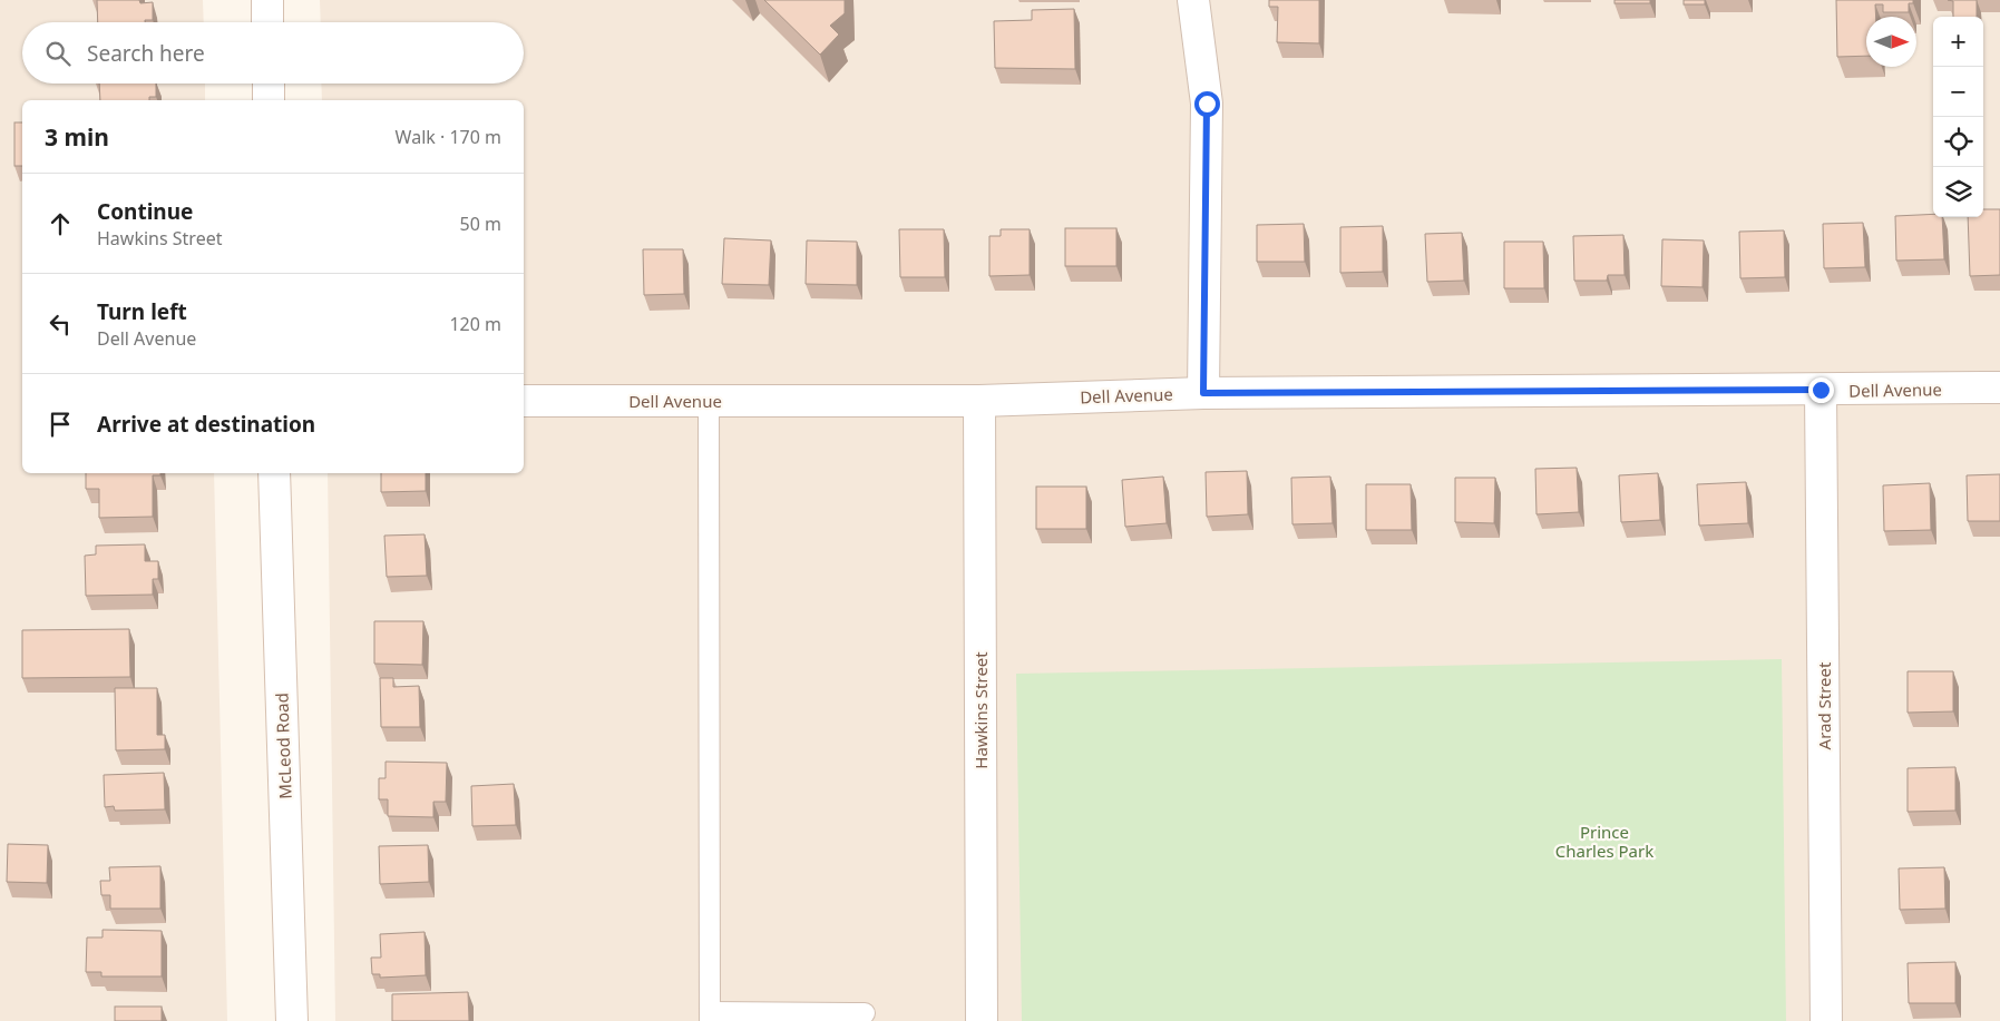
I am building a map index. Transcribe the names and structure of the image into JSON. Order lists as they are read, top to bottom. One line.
{"streets":{"street":["Dell Avenue","Arad Street","Hawkins Street","McLeod Road"]},"crossings":[["Dell Avenue","Arad Street"],["Dell Avenue","Hawkins Street"]],"parks":["Prince Charles Park"],"north":"right","page":{"map_buttons":["+","−"],"search":"Search here","heading":["3 min","Walk · 170 m"],"list":[["Continue","Hawkins Street","50 m"],["Turn left","Dell Avenue","120 m"],"Arrive at destination"]}}
